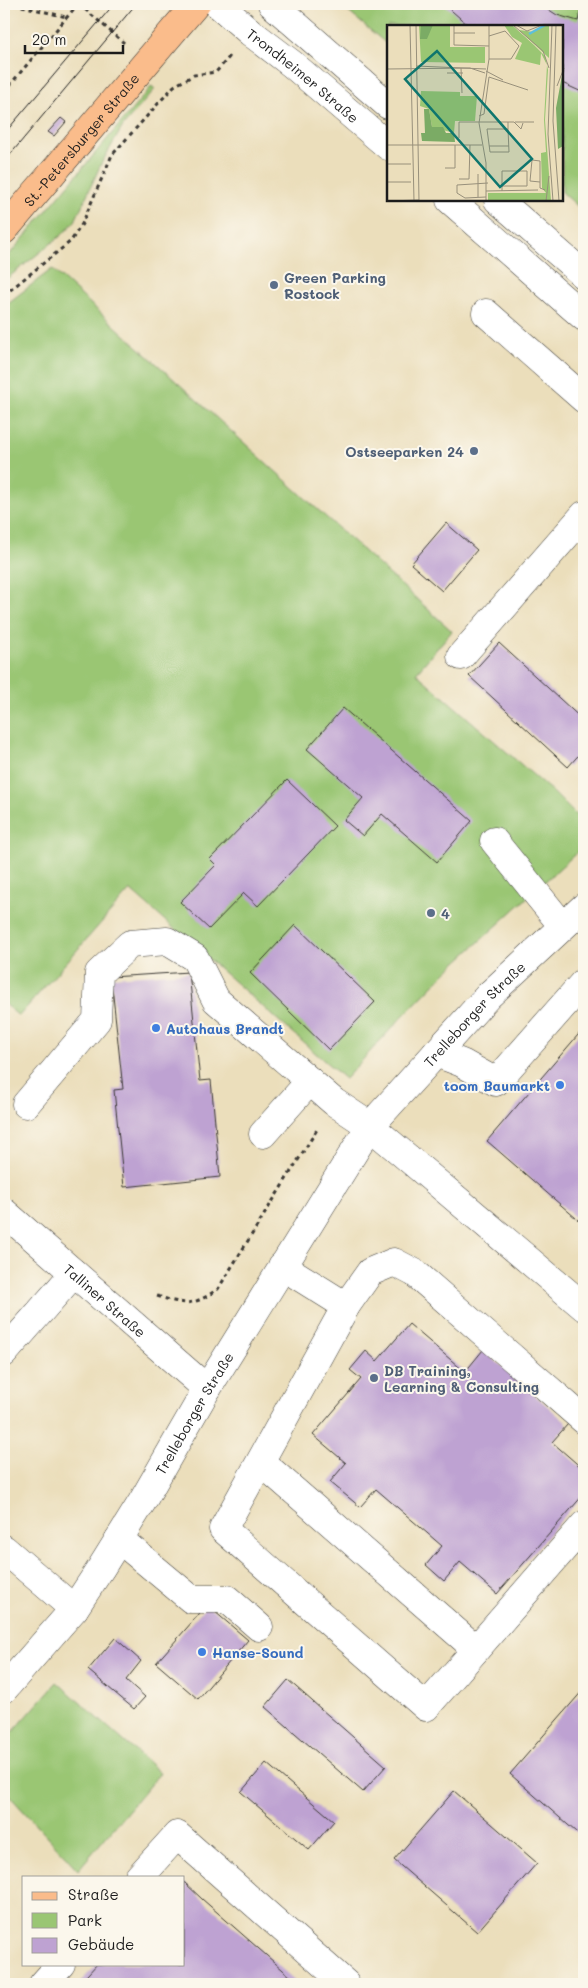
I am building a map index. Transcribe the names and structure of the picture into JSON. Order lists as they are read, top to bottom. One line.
{"streets":{"main road":["St.-Petersburger Straße"],"street":["Trondheimer Straße","Trelleborger Straße","Talliner Straße"]},"crossings":[["Trelleborger Straße","Talliner Straße"]],"places":["Green Parking Rostock","Ostseeparken 24","4","Autohaus Brandt","toom Baumarkt","DB Training, Learning & Consulting","Hanse-Sound"],"legend":["Straße","Park","Gebäude"],"scale_bar":"20 m"}
